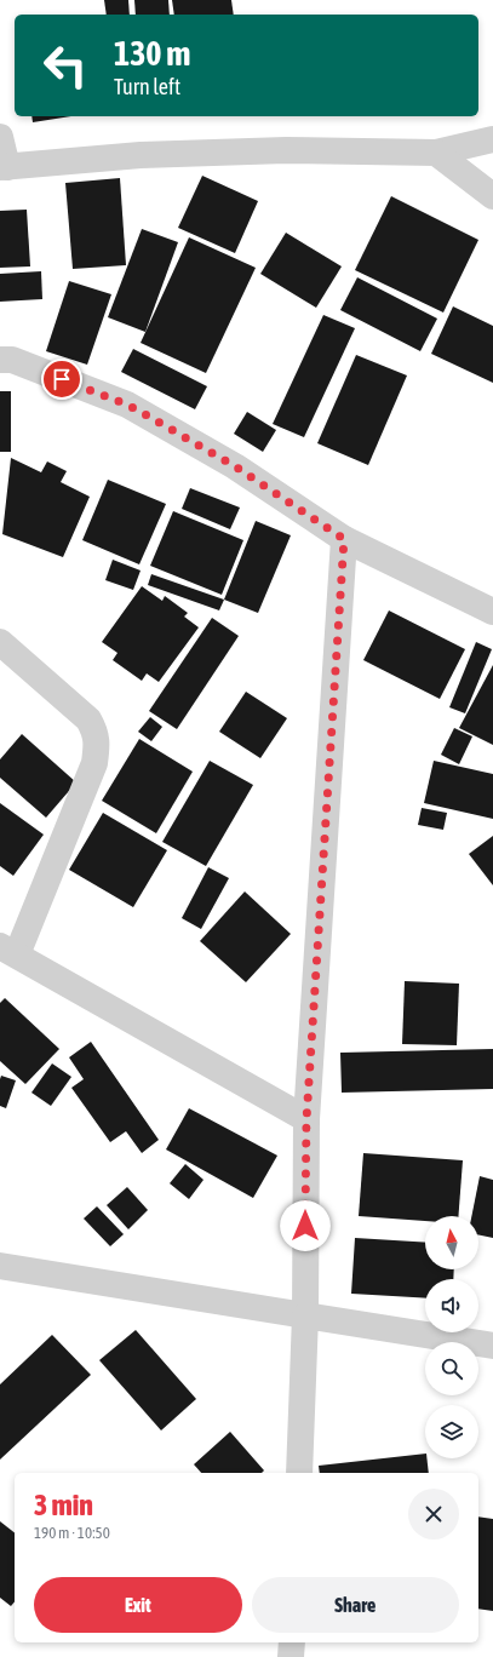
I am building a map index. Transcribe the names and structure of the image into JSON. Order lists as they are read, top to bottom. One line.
{"north":"top","page":{"turn":["130 m","Turn left"],"heading":["3 min","190 m · 10:50"],"buttons":["Exit","Share"]}}
